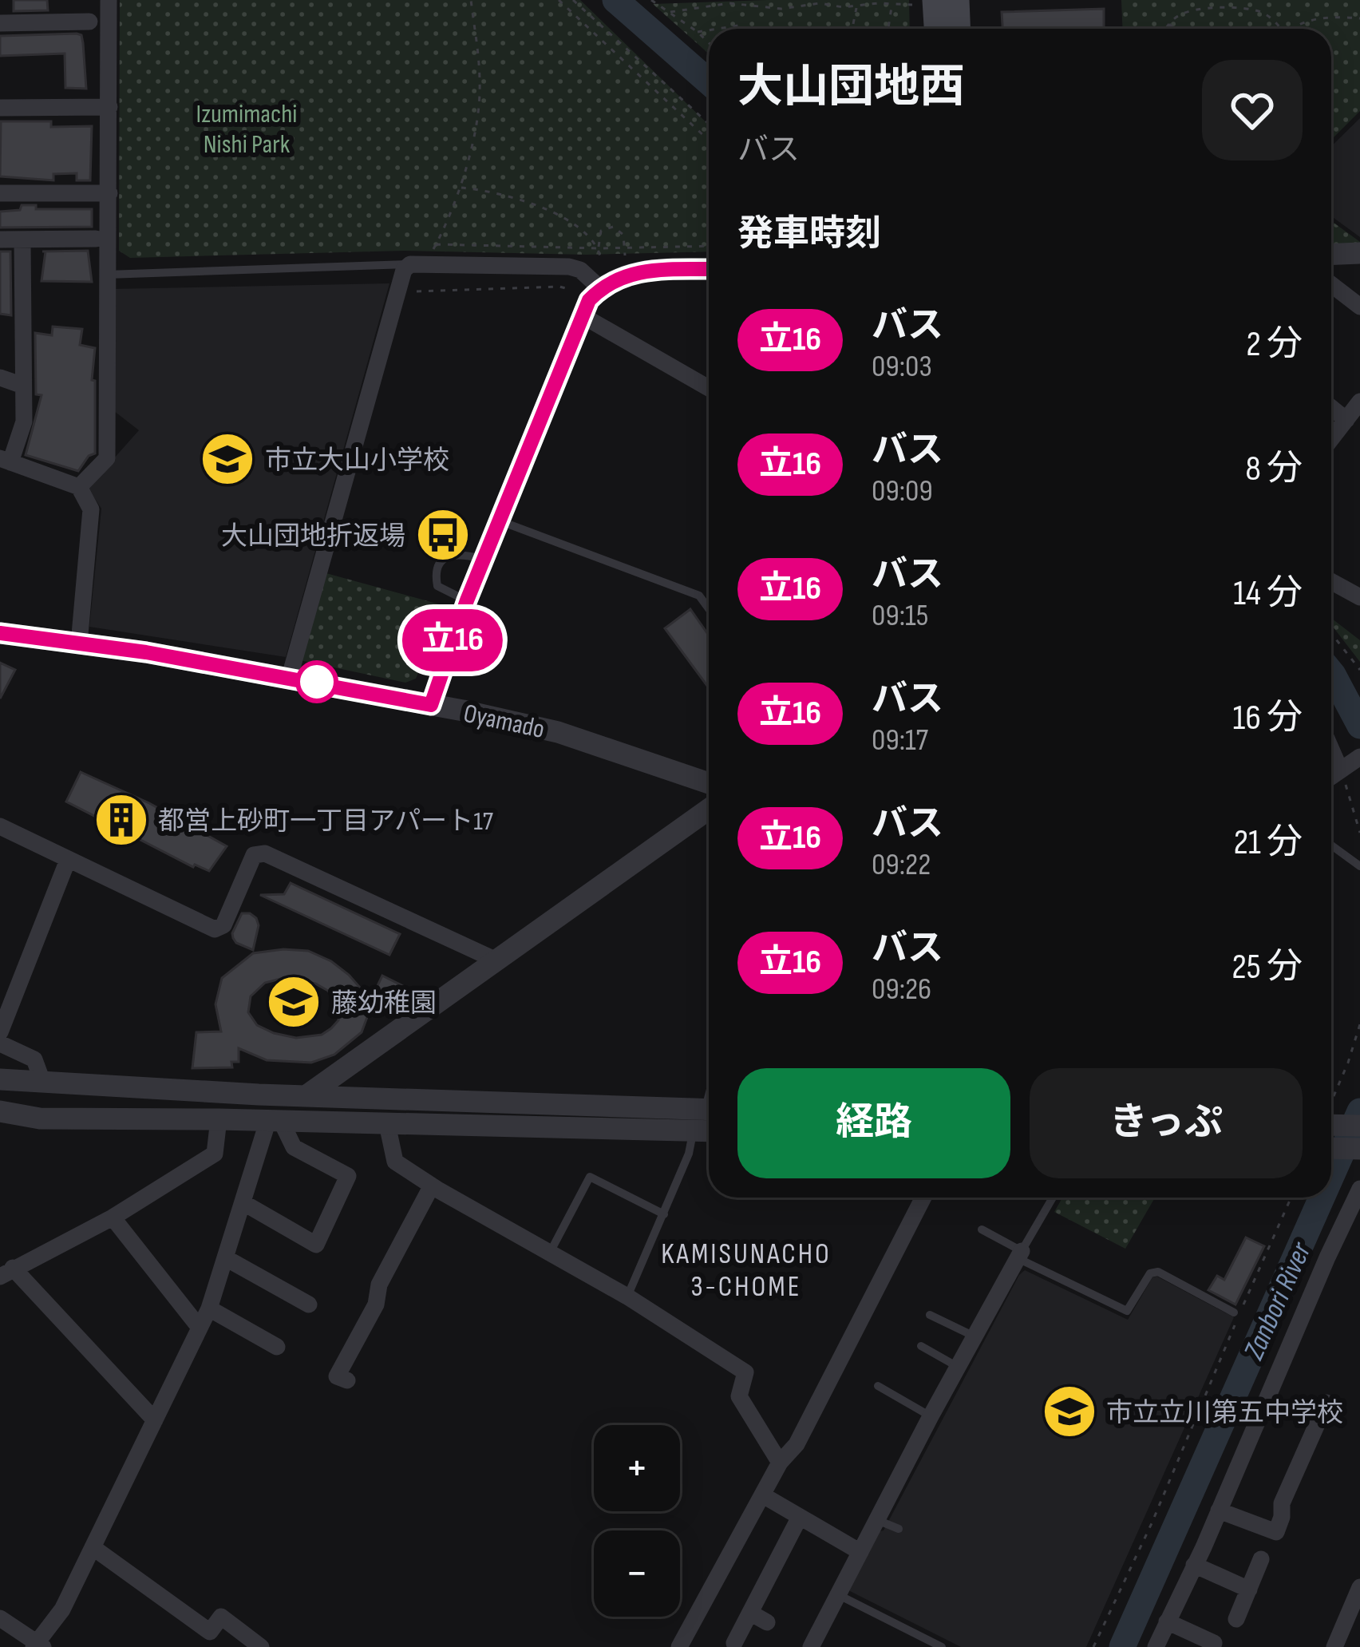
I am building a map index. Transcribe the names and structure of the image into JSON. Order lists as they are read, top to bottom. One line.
{"streets":{"street":["Oyamado"]},"districts":["KAMISUNACHO 3-CHOME"],"water":["Zanbori River"],"parks":["Izumimachi Nishi Park"],"places":{"school or university":["市立大山小学校","藤幼稚園","市立立川第五中学校"],"bus stop":["大山団地折返場"],"building":["都営上砂町一丁目アパート17"]},"lines":["bus line 立16"],"page":{"on_map":"立16","heading":[["大山団地西","バス"],"発車時刻"],"list":[{"mark":"立16","name":"バス","note":"09:03","value":"2 分"},{"mark":"立16","name":"バス","note":"09:09","value":"8 分"},{"mark":"立16","name":"バス","note":"09:15","value":"14 分"},{"mark":"立16","name":"バス","note":"09:17","value":"16 分"},{"mark":"立16","name":"バス","note":"09:22","value":"21 分"},{"mark":"立16","name":"バス","note":"09:26","value":"25 分"}],"buttons":["経路","きっぷ"],"map_buttons":["+","−"]}}
